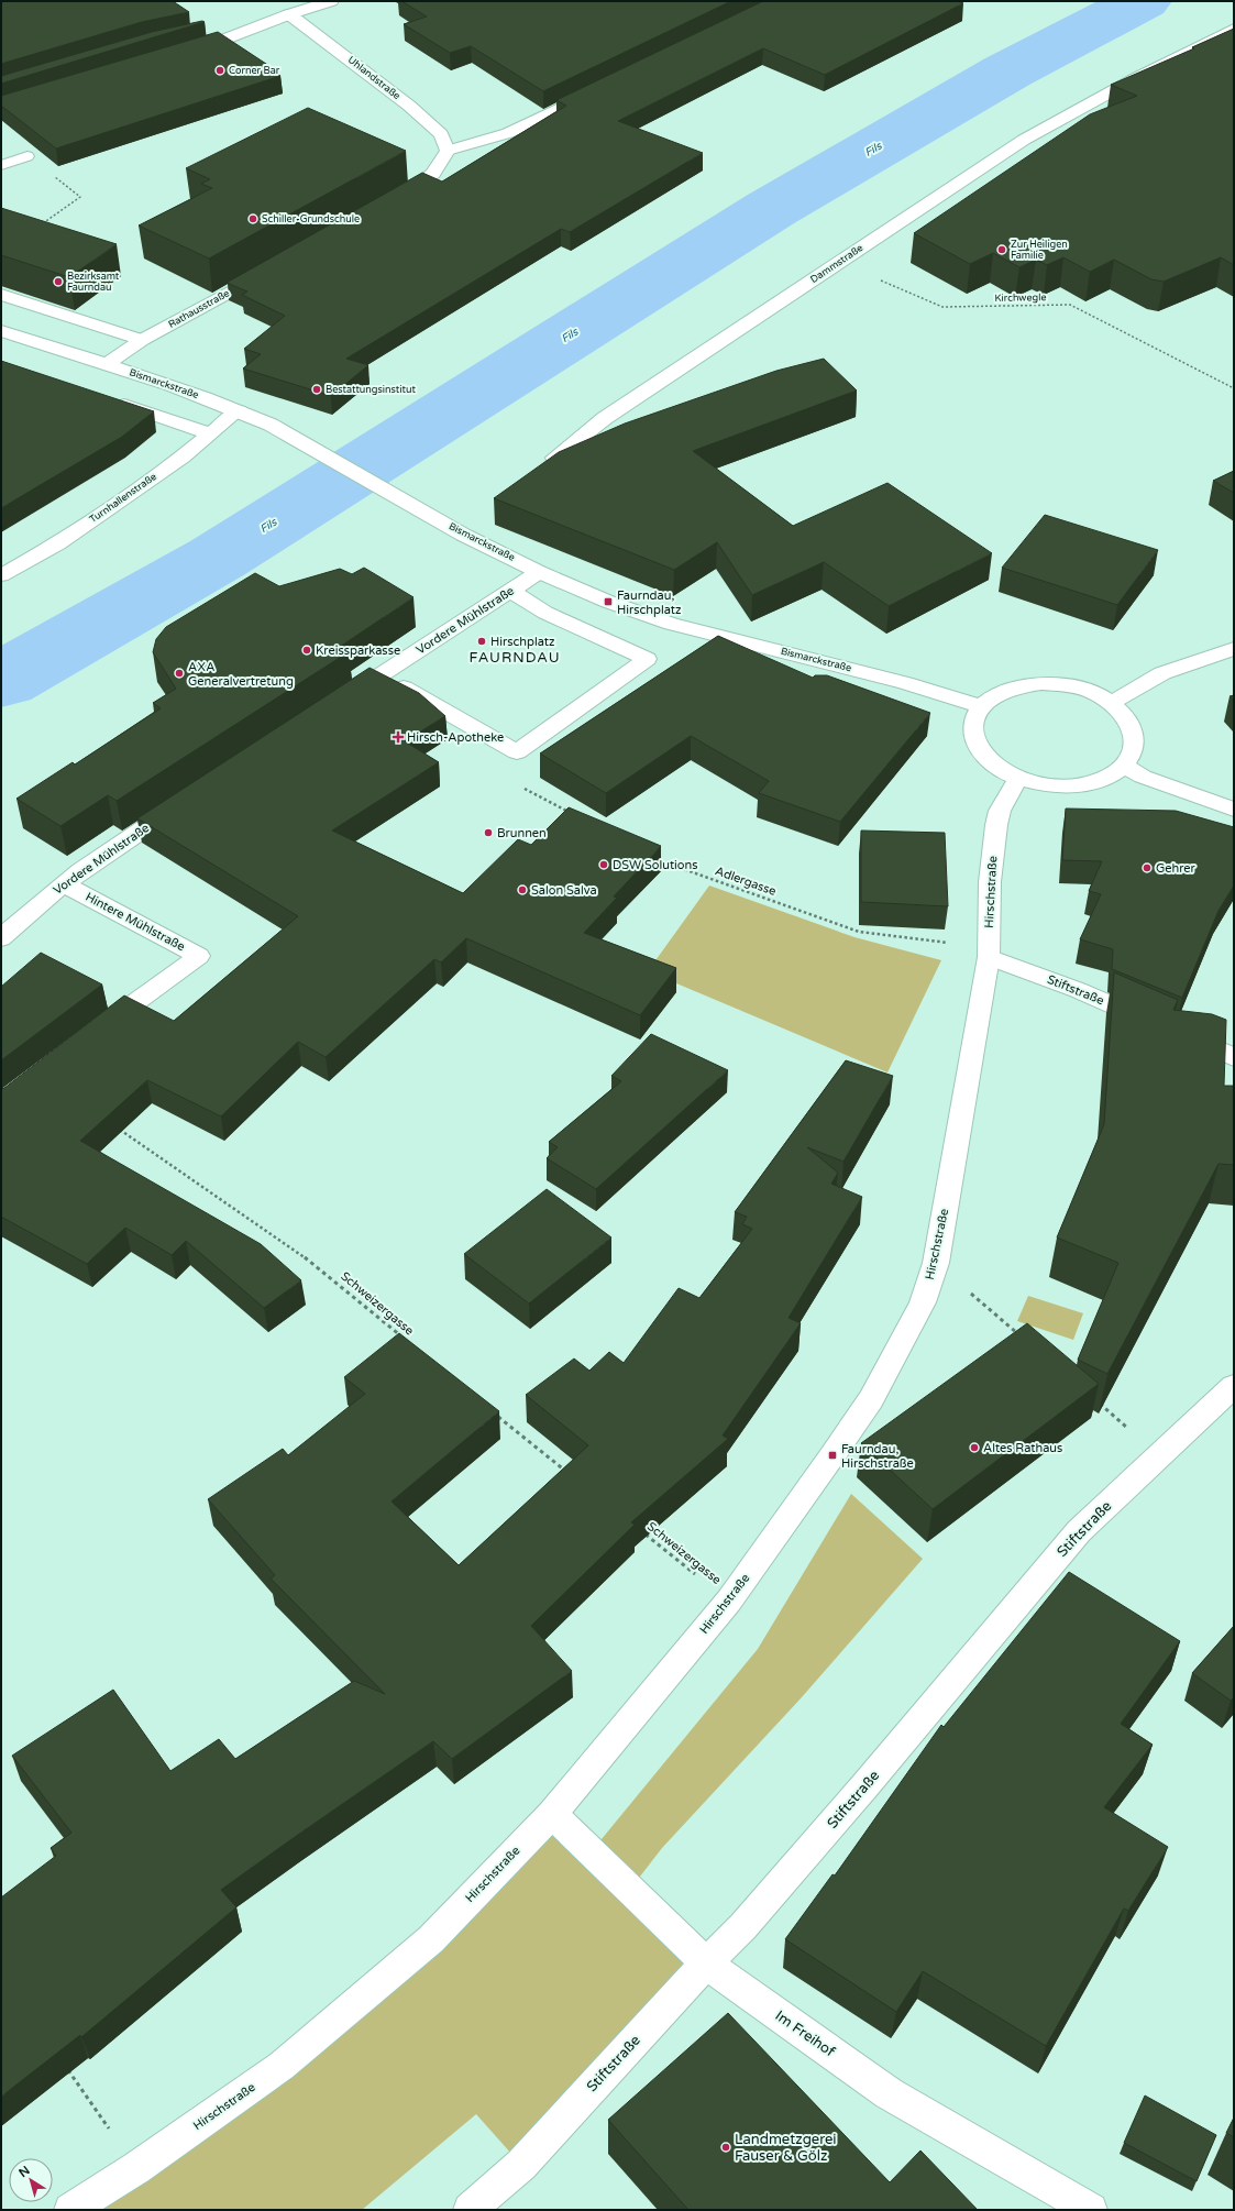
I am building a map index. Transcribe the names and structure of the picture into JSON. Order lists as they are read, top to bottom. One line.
{"streets":{"street":["Uhlandstraße","Dammstraße","Rathausstraße","Bismarckstraße","Turnhallenstraße","Vordere Mühlstraße","Hirschstraße","Hintere Mühlstraße","Stiftstraße","Im Freihof"],"path":["Kirchwegle","Adlergasse","Schweizergasse"]},"crossings":[["Rathausstraße","Bismarckstraße"],["Bismarckstraße","Turnhallenstraße"],["Bismarckstraße","Vordere Mühlstraße"],["Bismarckstraße","Hirschstraße"],["Vordere Mühlstraße","Hintere Mühlstraße"],["Hirschstraße","Stiftstraße"],["Hirschstraße","Schweizergasse"],["Hirschstraße","Im Freihof"],["Stiftstraße","Im Freihof"]],"districts":["FAURNDAU"],"water":["Fils"],"places":{"other":["Corner Bar","Schiller-Grundschule","Zur Heiligen Familie","Bezirksamt Faurndau","Bestattungsinstitut","Hirschplatz","Kreissparkasse","AXA Generalvertretung","Brunnen","DSW Solutions","Gehrer","Salon Salva","Altes Rathaus","Landmetzgerei Fauser & Gölz"],"transit":["Faurndau, Hirschplatz","Faurndau, Hirschstraße"],"health":["Hirsch-Apotheke"]},"north":"top left"}
